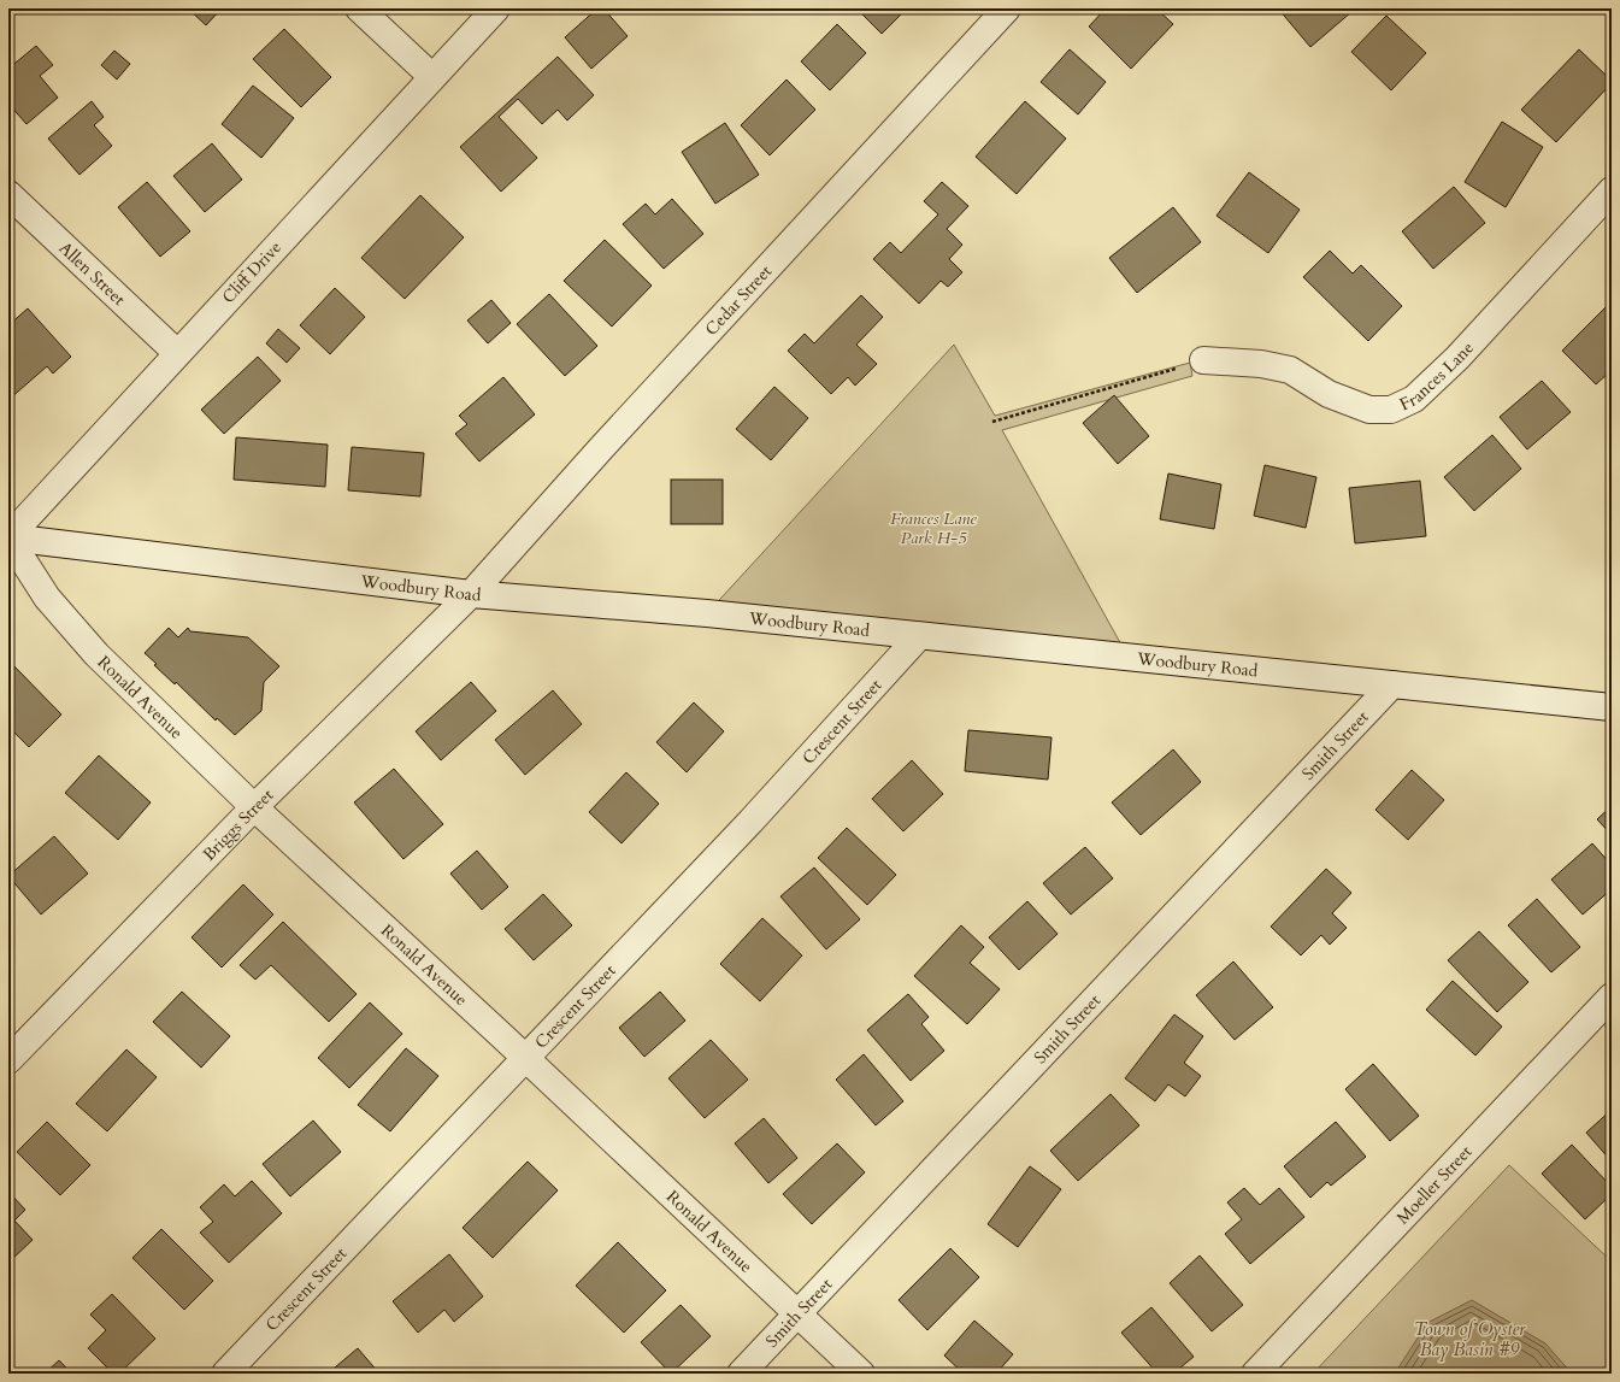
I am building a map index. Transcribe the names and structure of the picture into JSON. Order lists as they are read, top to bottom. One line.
{"streets":{"street":["Cliff Drive","Allen Street","Cedar Street","Frances Lane","Woodbury Road","Ronald Avenue","Crescent Street","Smith Street","Briggs Street","Moeller Street"]},"crossings":[["Cliff Drive","Allen Street"],["Cliff Drive","Woodbury Road"],["Cliff Drive","Ronald Avenue"],["Cedar Street","Woodbury Road"],["Cedar Street","Briggs Street"],["Woodbury Road","Ronald Avenue"],["Woodbury Road","Crescent Street"],["Woodbury Road","Smith Street"],["Woodbury Road","Briggs Street"],["Ronald Avenue","Crescent Street"],["Ronald Avenue","Smith Street"],["Ronald Avenue","Briggs Street"]],"water":["Town of Oyster Bay Basin #9"],"parks":["Frances Lane Park H-5"]}
